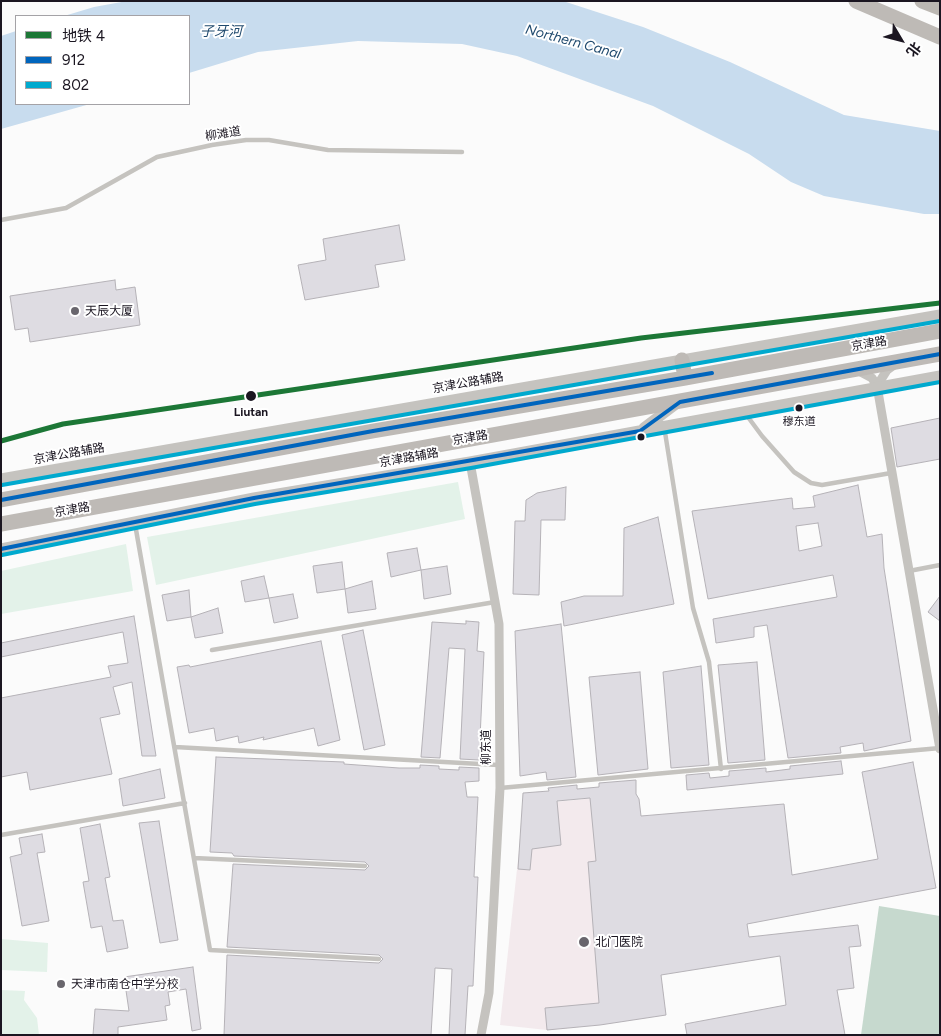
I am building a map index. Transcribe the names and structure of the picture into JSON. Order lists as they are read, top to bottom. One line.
{"streets":{"main road":["京津路"],"street":["京津公路辅路","京津路辅路","柳东道"],"lane":["柳滩道"]},"crossings":[["京津路辅路","柳东道"]],"water":["子牙河","Northern Canal"],"places":["天辰大厦","Liutan","穆东道","北门医院","天津市南仓中学分校"],"lines":["metro line 4","transit line 802","transit line 912"],"legend":["地铁 4","912","802"],"north":"bottom right"}
